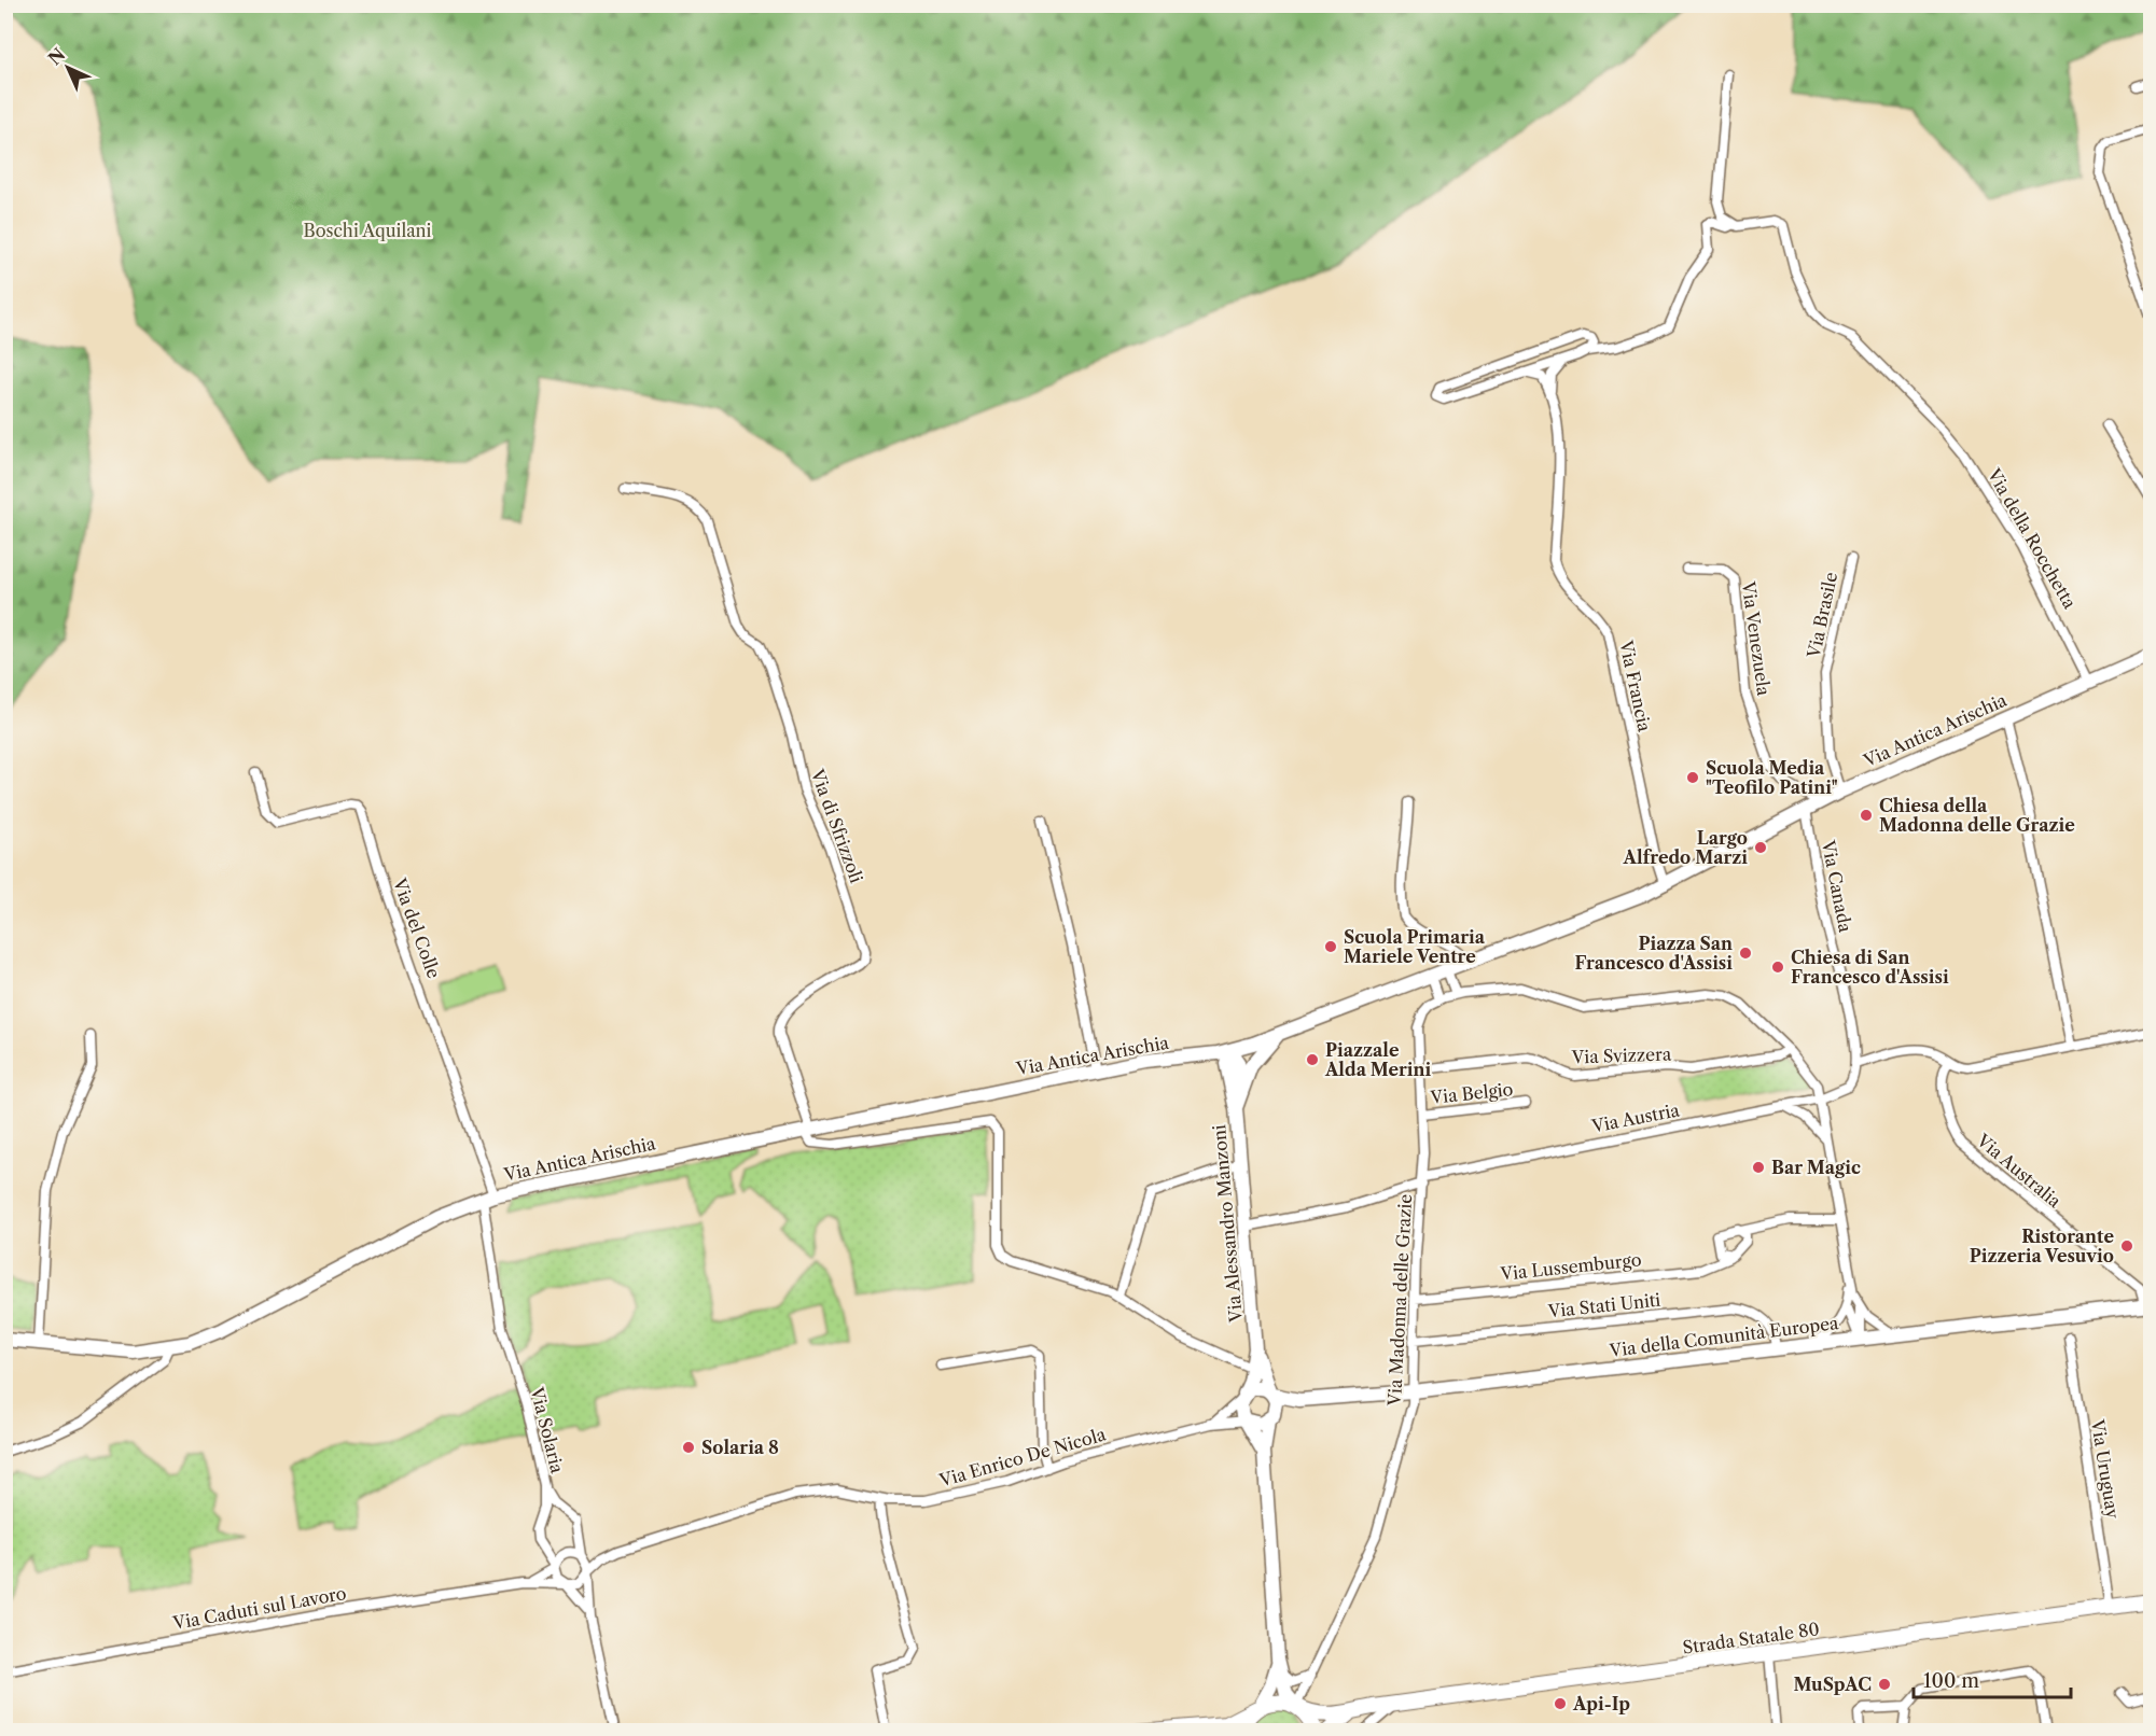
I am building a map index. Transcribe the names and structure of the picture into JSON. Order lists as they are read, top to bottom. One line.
{"streets":{"main road":["Via Antica Arischia","Via Alessandro Manzoni","Via della Comunità Europea","Strada Statale 80"],"street":["Via della Rocchetta","Via Brasile","Via Venezuela","Via Francia","Via di Sfrizzoli","Via Canada","Via del Colle","Via Svizzera","Via Belgio","Via Austria","Via Australia","Via Lussemburgo","Via Madonna delle Grazie","Via Stati Uniti","Via Solaria","Via Enrico De Nicola","Via Uruguay","Via Caduti sul Lavoro"]},"crossings":[["Via della Rocchetta","Via Antica Arischia"],["Via Brasile","Via Antica Arischia"],["Via Venezuela","Via Antica Arischia"],["Via Venezuela","Via Canada"],["Via Francia","Via Antica Arischia"],["Via Antica Arischia","Via di Sfrizzoli"],["Via Antica Arischia","Via Canada"],["Via Antica Arischia","Via del Colle"],["Via Antica Arischia","Via Alessandro Manzoni"],["Via Antica Arischia","Via Solaria"],["Via Canada","Via Austria"],["Via del Colle","Via Solaria"],["Via Svizzera","Via Madonna delle Grazie"],["Via Belgio","Via Madonna delle Grazie"],["Via Austria","Via Alessandro Manzoni"],["Via Austria","Via Madonna delle Grazie"],["Via Australia","Via della Comunità Europea"],["Via Alessandro Manzoni","Via della Comunità Europea"],["Via Alessandro Manzoni","Via Enrico De Nicola"],["Via Lussemburgo","Via Madonna delle Grazie"],["Via Madonna delle Grazie","Via Stati Uniti"],["Via Madonna delle Grazie","Via della Comunità Europea"],["Via Madonna delle Grazie","Strada Statale 80"],["Via Stati Uniti","Via della Comunità Europea"],["Via della Comunità Europea","Via Enrico De Nicola"],["Via Solaria","Via Enrico De Nicola"],["Via Solaria","Via Caduti sul Lavoro"],["Via Enrico De Nicola","Via Caduti sul Lavoro"],["Via Uruguay","Strada Statale 80"]],"parks":["Boschi Aquilani"],"places":["Scuola Media \"Teofilo Patini\"","Chiesa della Madonna delle Grazie","Largo Alfredo Marzi","Scuola Primaria Mariele Ventre","Piazza San Francesco d'Assisi","Chiesa di San Francesco d'Assisi","Piazzale Alda Merini","Bar Magic","Ristorante Pizzeria Vesuvio","Solaria 8","MuSpAC","Api-Ip"],"scale_bar":"100 m","north":"top left"}
